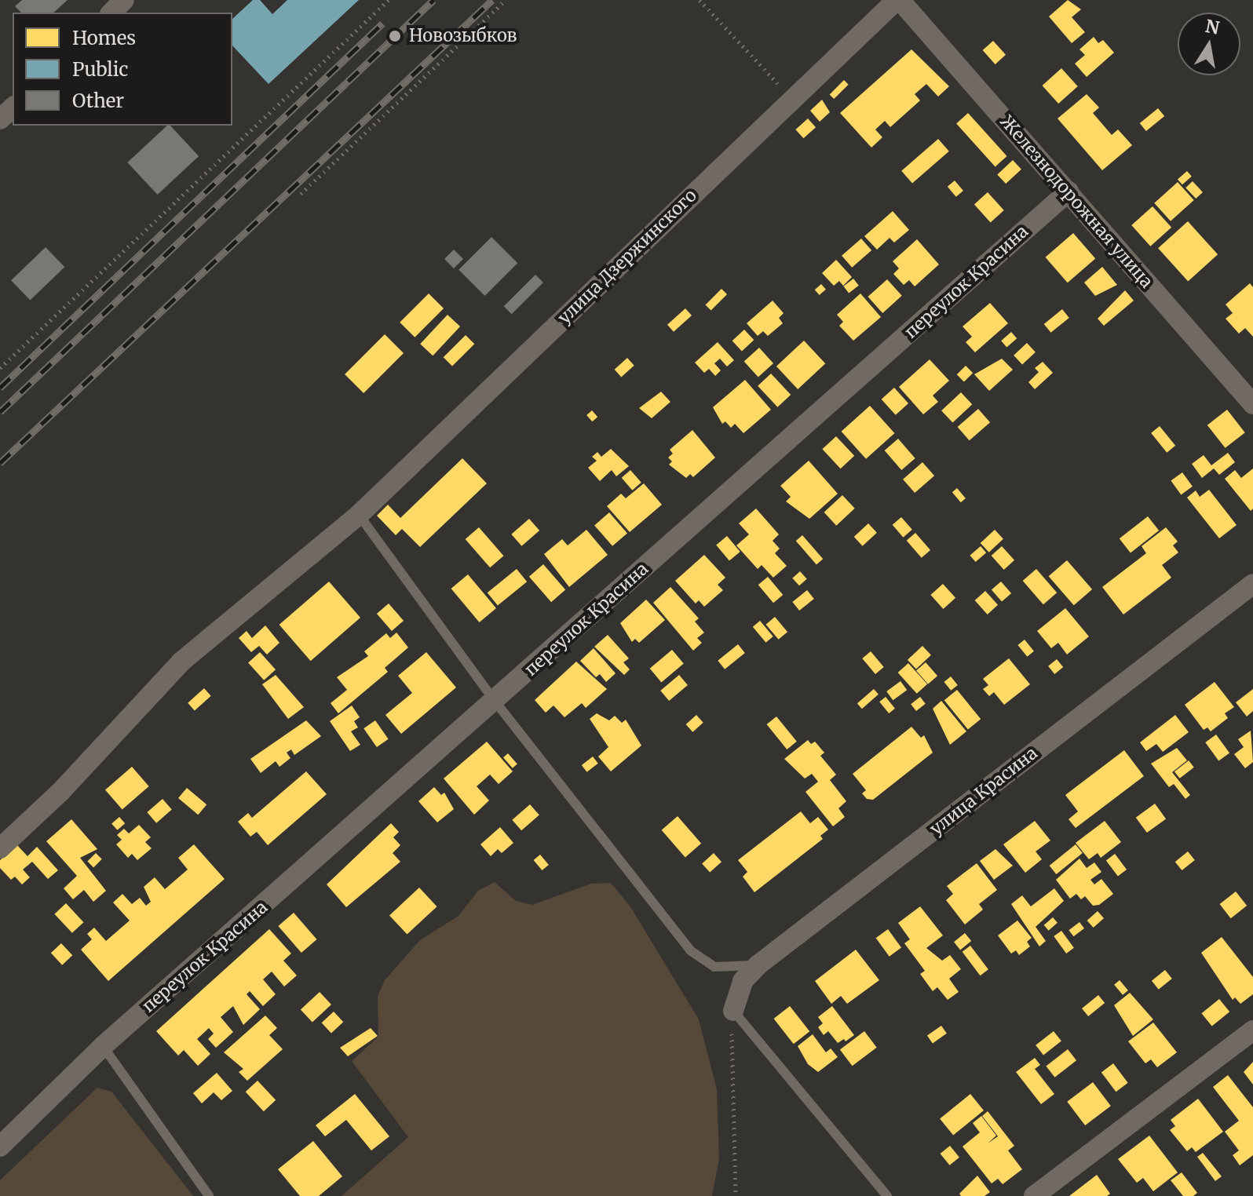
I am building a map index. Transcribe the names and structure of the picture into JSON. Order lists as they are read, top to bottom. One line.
{"streets":{"street":["Железнодорожная улица","улица Дзержинского","переулок Красина","улица Красина"]},"crossings":[["Железнодорожная улица","улица Дзержинского"],["Железнодорожная улица","переулок Красина"]],"places":["Новозыбков"],"legend":["Homes","Public","Other"],"north":"top"}
